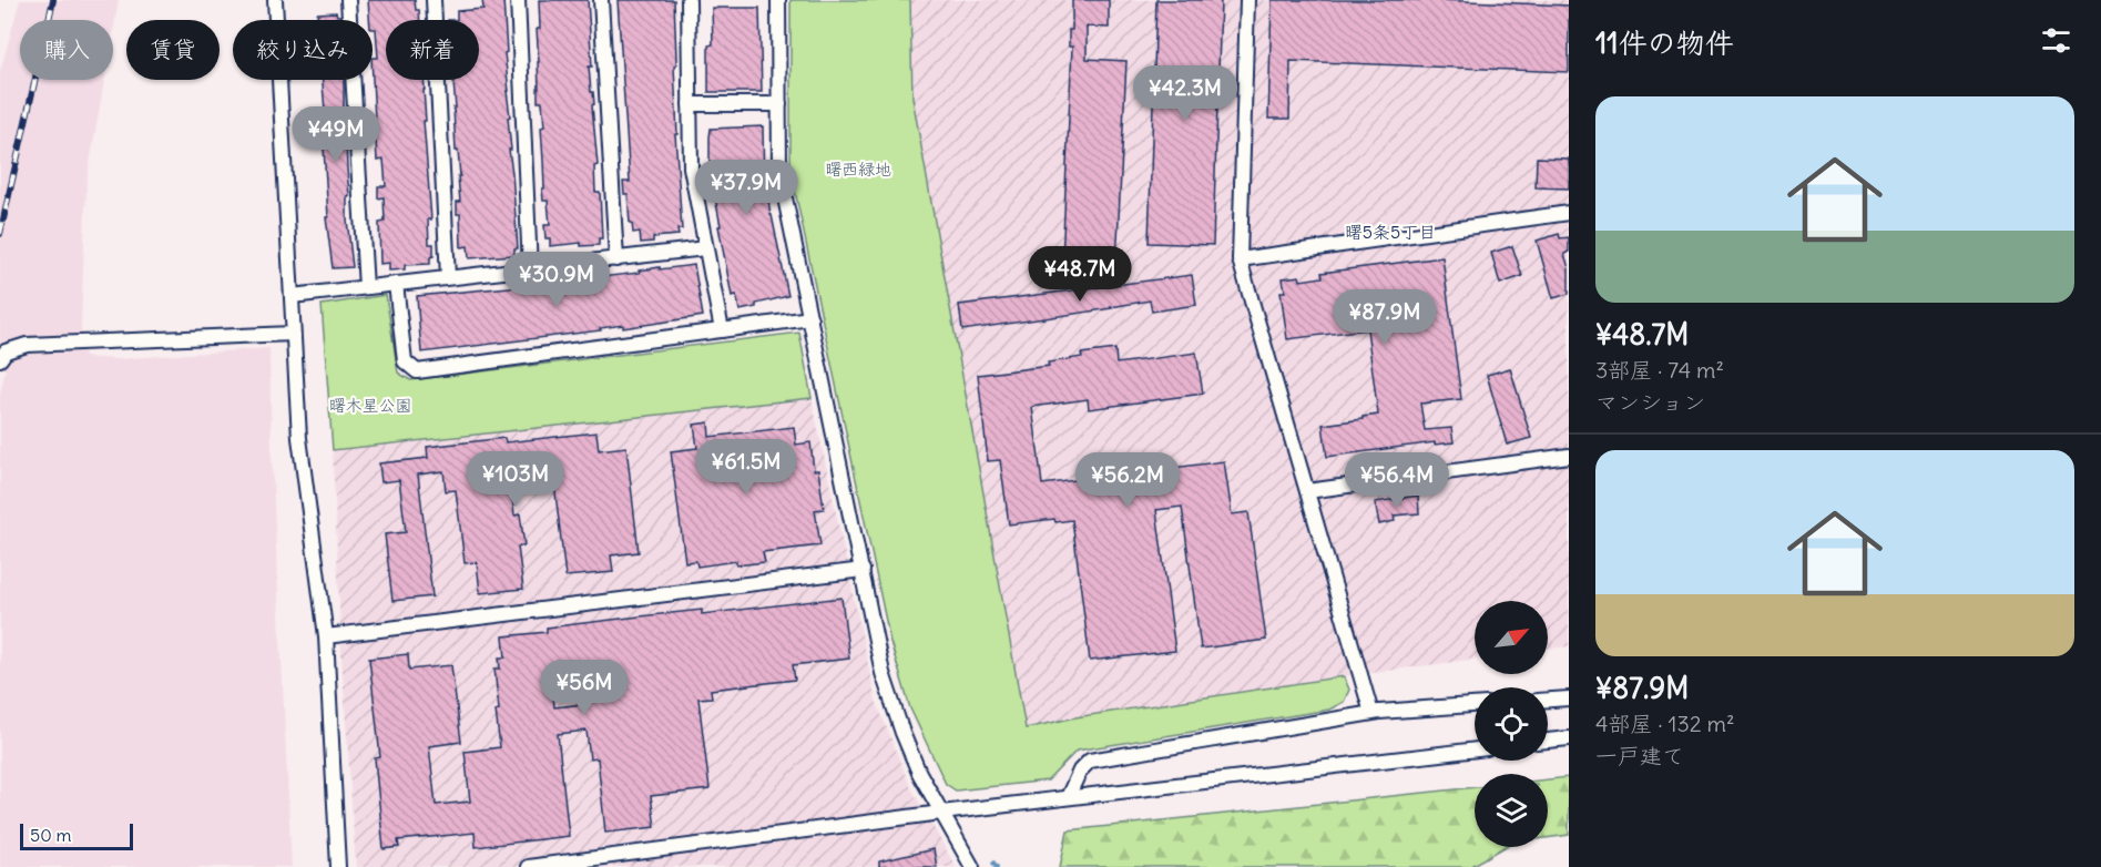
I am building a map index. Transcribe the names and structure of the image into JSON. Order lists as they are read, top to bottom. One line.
{"districts":["曙5条5丁目"],"parks":["曙西緑地","曙木星公園"],"scale_bar":"50 m","north":"top right","page":{"heading":"11件の物件","chip":["購入","賃貸","絞り込み","新着"],"price":["¥42.3M","¥49M","¥37.9M","¥48.7M","¥30.9M","¥87.9M","¥61.5M","¥103M","¥56.2M","¥56.4M","¥56M"],"list":[{"name":"¥48.7M","note":"3部屋 · 74 m² · マンション"},{"name":"¥87.9M","note":"4部屋 · 132 m² · 一戸建て"}],"scale":"50 m"}}
